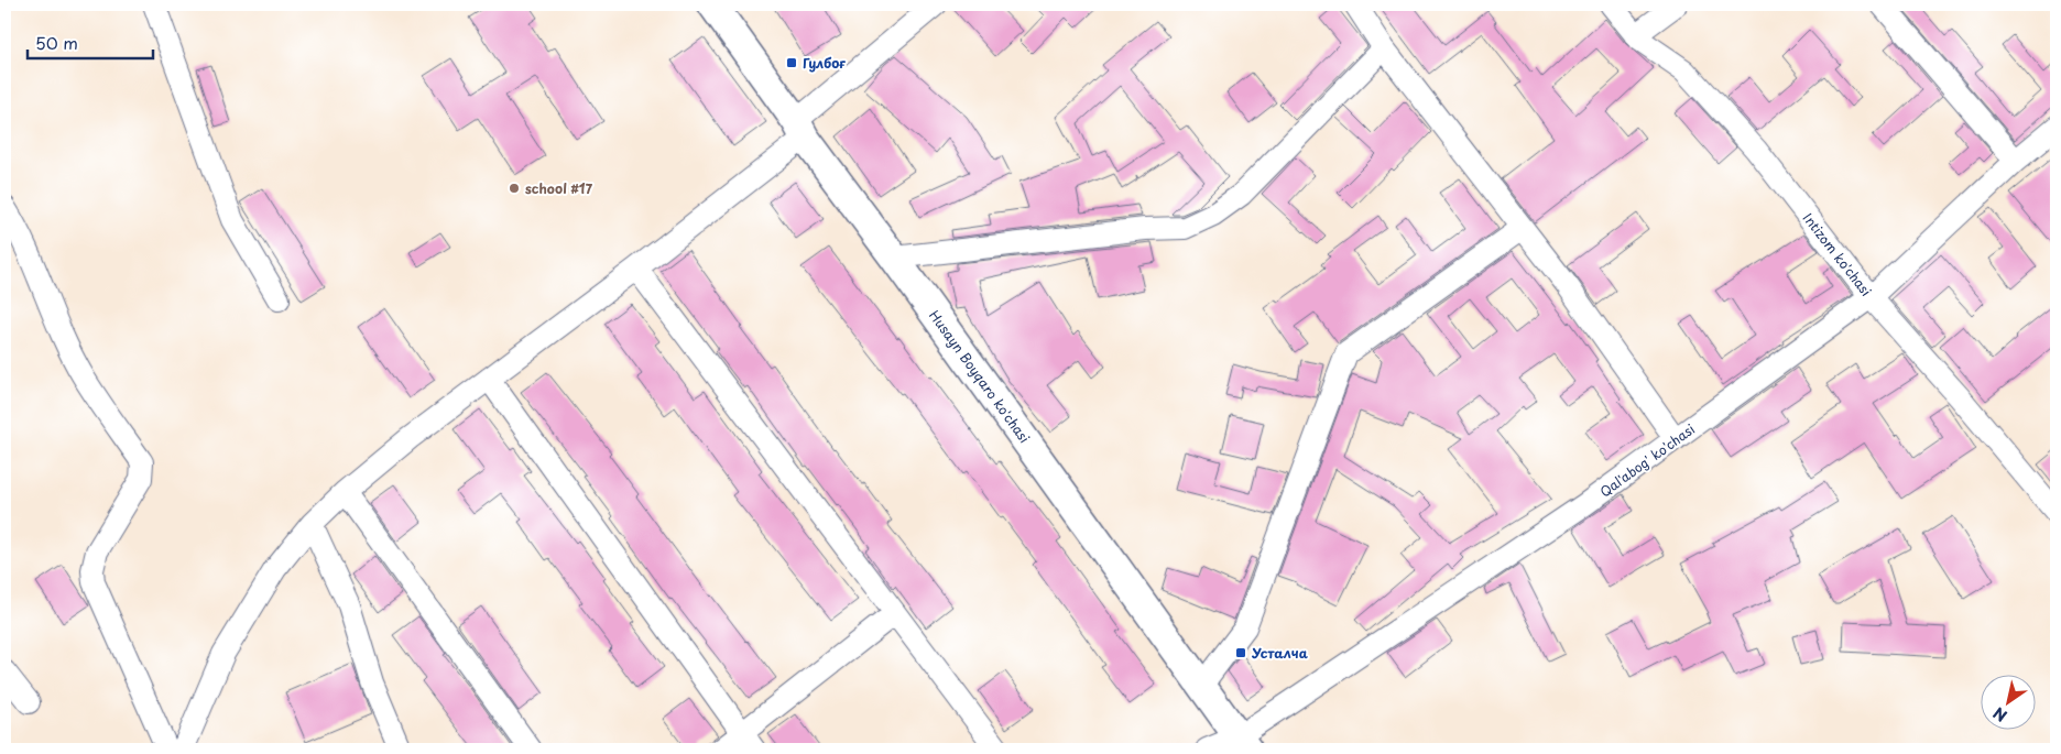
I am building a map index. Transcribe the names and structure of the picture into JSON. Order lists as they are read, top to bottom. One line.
{"streets":{"main road":["Husayn Boyqaro ko'chasi"],"street":["Intizom ko'chasi","Qal'abog' ko'chasi"]},"crossings":[["Intizom ko'chasi","Qal'abog' ko'chasi"],["Husayn Boyqaro ko'chasi","Qal'abog' ko'chasi"]],"places":{"transit":["Гулбоғ","Усталча"],"other":["school #17"]},"scale_bar":"50 m","north":"bottom left"}
